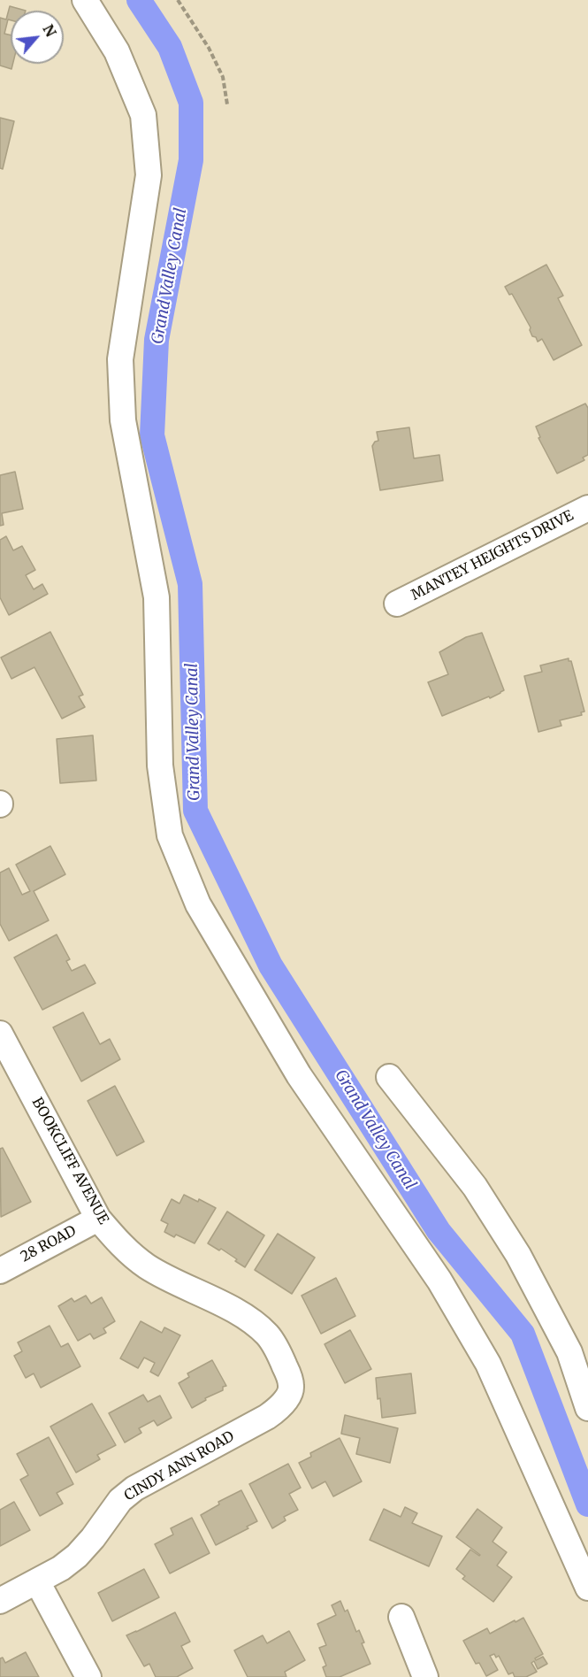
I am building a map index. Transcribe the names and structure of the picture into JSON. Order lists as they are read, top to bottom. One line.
{"streets":{"street":["MANTEY HEIGHTS DRIVE","BOOKCLIFF AVENUE","28 ROAD","CINDY ANN ROAD"]},"crossings":[["BOOKCLIFF AVENUE","28 ROAD"],["BOOKCLIFF AVENUE","CINDY ANN ROAD"]],"water":["Grand Valley Canal"],"north":"top right"}
